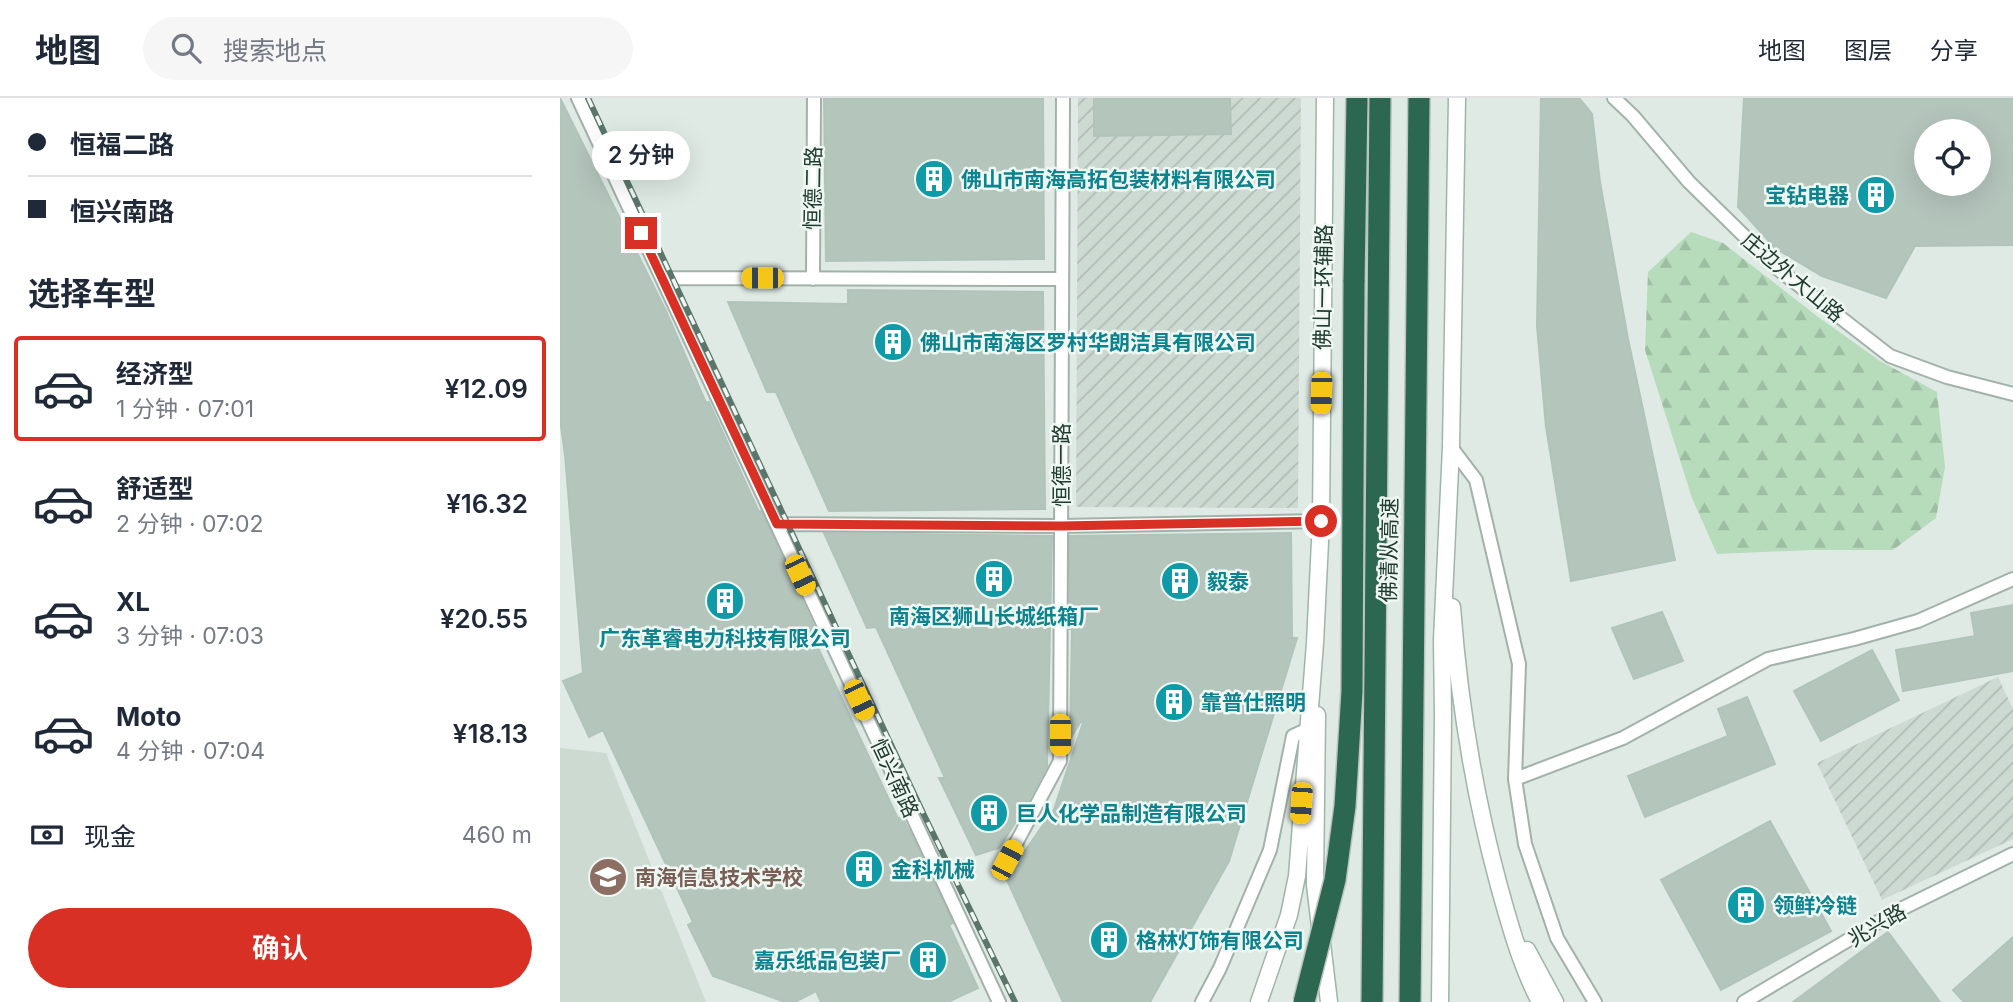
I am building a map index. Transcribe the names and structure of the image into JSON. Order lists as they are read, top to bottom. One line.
{"streets":{"highway":["佛清从高速"],"main road":["佛山一环辅路"],"street":["恒德二路","庄边外大山路","恒德一路","恒兴南路","兆兴路"]},"places":{"building":["佛山市南海高拓包装材料有限公司","宝钻电器","佛山市南海区罗村华朗洁具有限公司","南海区狮山长城纸箱厂","毅泰","广东革睿电力科技有限公司","靠普仕照明","巨人化学品制造有限公司","金科机械","领鲜冷链","格林灯饰有限公司","嘉乐纸品包装厂"],"school or university":["南海信息技术学校"]},"page":{"header":"地图","search":"搜索地点","nav":["地图","图层","分享"],"banner":["恒福二路","恒兴南路"],"bubble":"2 分钟","heading":"选择车型","list":[{"name":"经济型","note":"1 分钟 · 07:01","value":"¥12.09"},{"name":"舒适型","note":"2 分钟 · 07:02","value":"¥16.32"},{"name":"XL","note":"3 分钟 · 07:03","value":"¥20.55"},{"name":"Moto","note":"4 分钟 · 07:04","value":"¥18.13"}],"pay":["现金","460 m"],"buttons":"确认"}}
